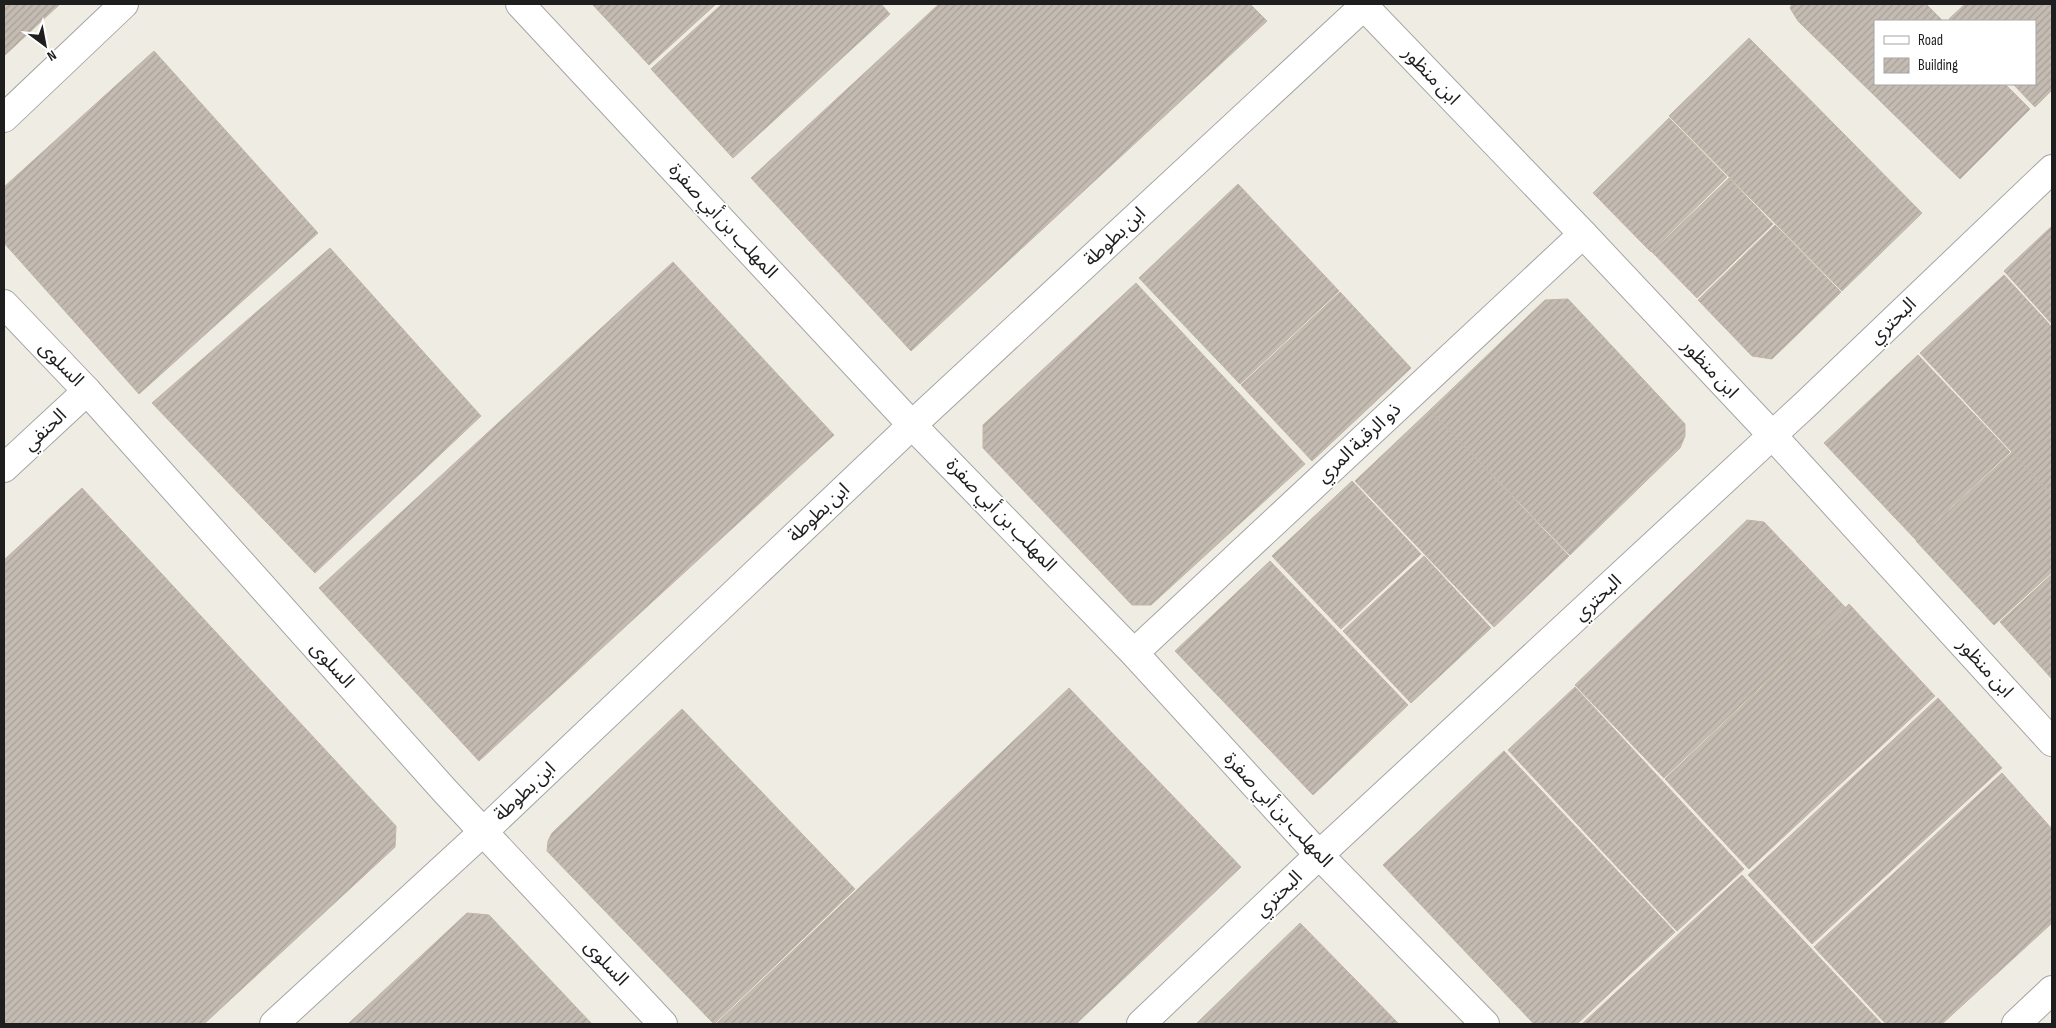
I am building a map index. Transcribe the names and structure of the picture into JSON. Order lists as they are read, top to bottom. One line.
{"streets":{"street":["ابن منظور","المهلب بن أبي صفرة","ابن بطوطة","البحتري","السلوى","الحنفي","ذو الرقبة المري"]},"crossings":[["ابن منظور","ابن بطوطة"],["ابن منظور","البحتري"],["ابن منظور","ذو الرقبة المري"],["المهلب بن أبي صفرة","ابن بطوطة"],["المهلب بن أبي صفرة","البحتري"],["المهلب بن أبي صفرة","ذو الرقبة المري"],["ابن بطوطة","السلوى"],["السلوى","الحنفي"]],"legend":["Road","Building"],"north":"bottom right"}
